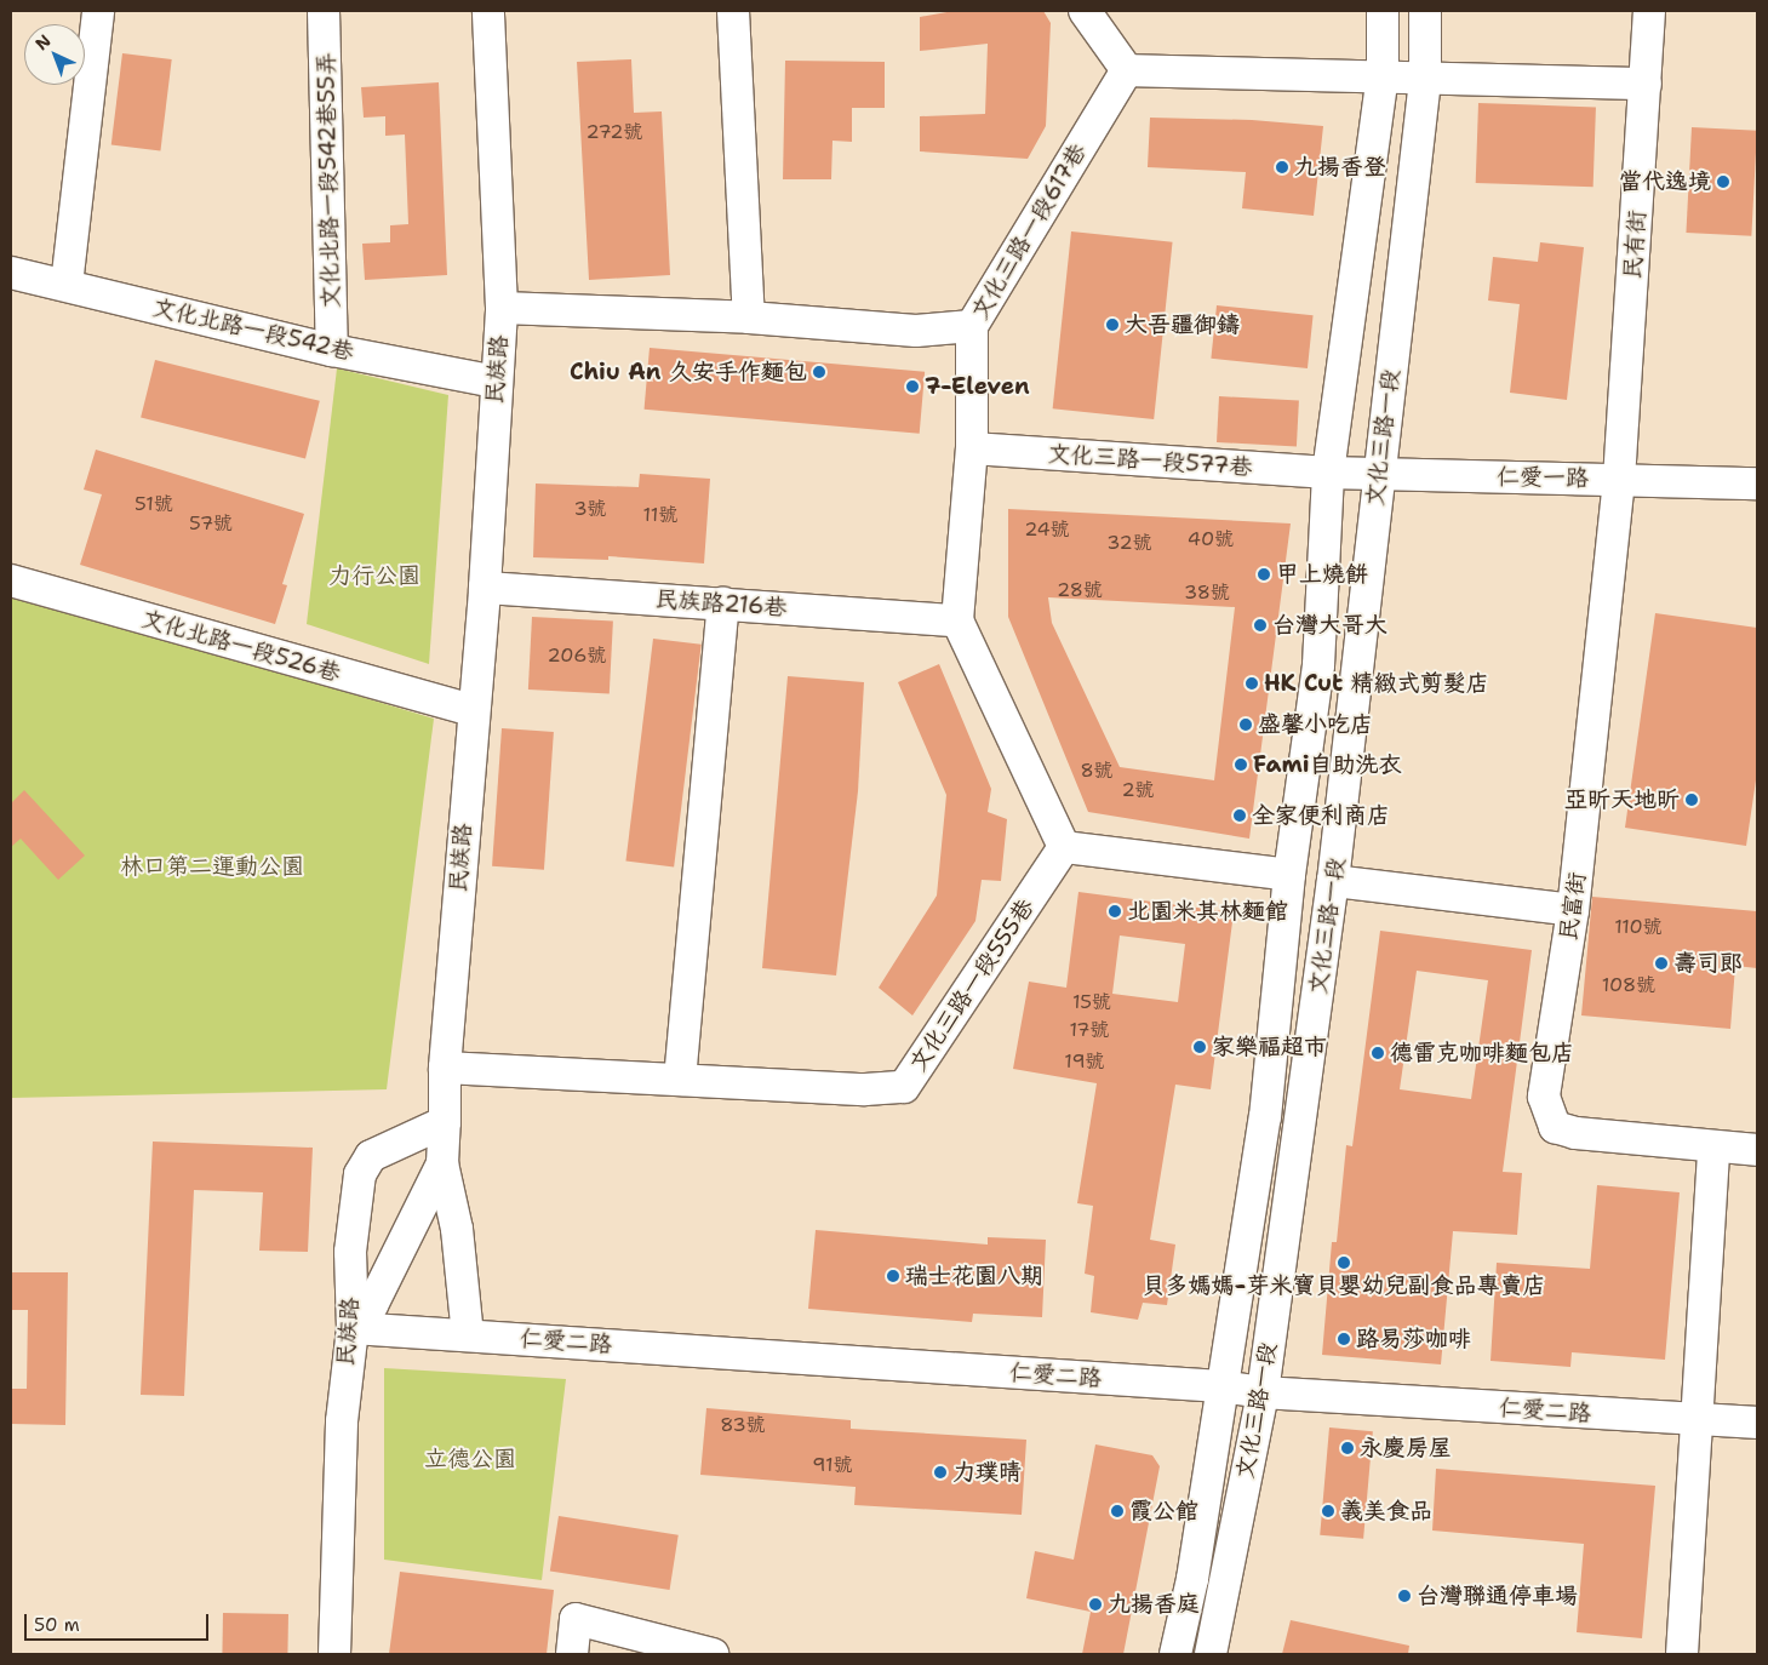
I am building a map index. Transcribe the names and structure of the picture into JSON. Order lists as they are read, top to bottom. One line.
{"streets":{"street":["文化北路一段542巷55弄","文化三路一段617巷","民有街","文化北路一段542巷","民族路","文化三路一段","文化三路一段577巷","仁愛一路","民族路216巷","文化北路一段526巷","民富街","文化三路一段555巷","仁愛二路"]},"crossings":[["文化北路一段542巷55弄","文化北路一段542巷"],["文化三路一段617巷","民族路"],["民有街","仁愛一路"],["民有街","民富街"],["文化北路一段542巷","民族路"],["民族路","民族路216巷"],["民族路","文化北路一段526巷"],["民族路","文化三路一段555巷"],["民族路","仁愛二路"],["文化三路一段","文化三路一段577巷"],["文化三路一段","仁愛一路"],["文化三路一段","仁愛二路"],["文化三路一段577巷","仁愛一路"],["仁愛一路","民富街"]],"parks":["力行公園","林口第二運動公園","立德公園"],"places":["九揚香登","當代逸境","大吾疆御鑄","Chiu An 久安手作麵包","7-Eleven","甲上燒餅","台灣大哥大","HK Cut 精緻式剪髮店","盛馨小吃店","Fami自助洗衣","亞昕天地昕","全家便利商店","北園米其林麵館","壽司郎","家樂福超市","德雷克咖啡麵包店","貝多媽媽-芽米寶貝嬰幼兒副食品專賣店","瑞士花園八期","路易莎咖啡","永慶房屋","力璞晴","霞公館","義美食品","台灣聯通停車場","九揚香庭"],"house_numbers":["272號","51號","3號","11號","57號","24號","40號","32號","28號","38號","206號","8號","2號","110號","108號","15號","17號","19號","83號","91號"],"scale_bar":"50 m","north":"top left"}
